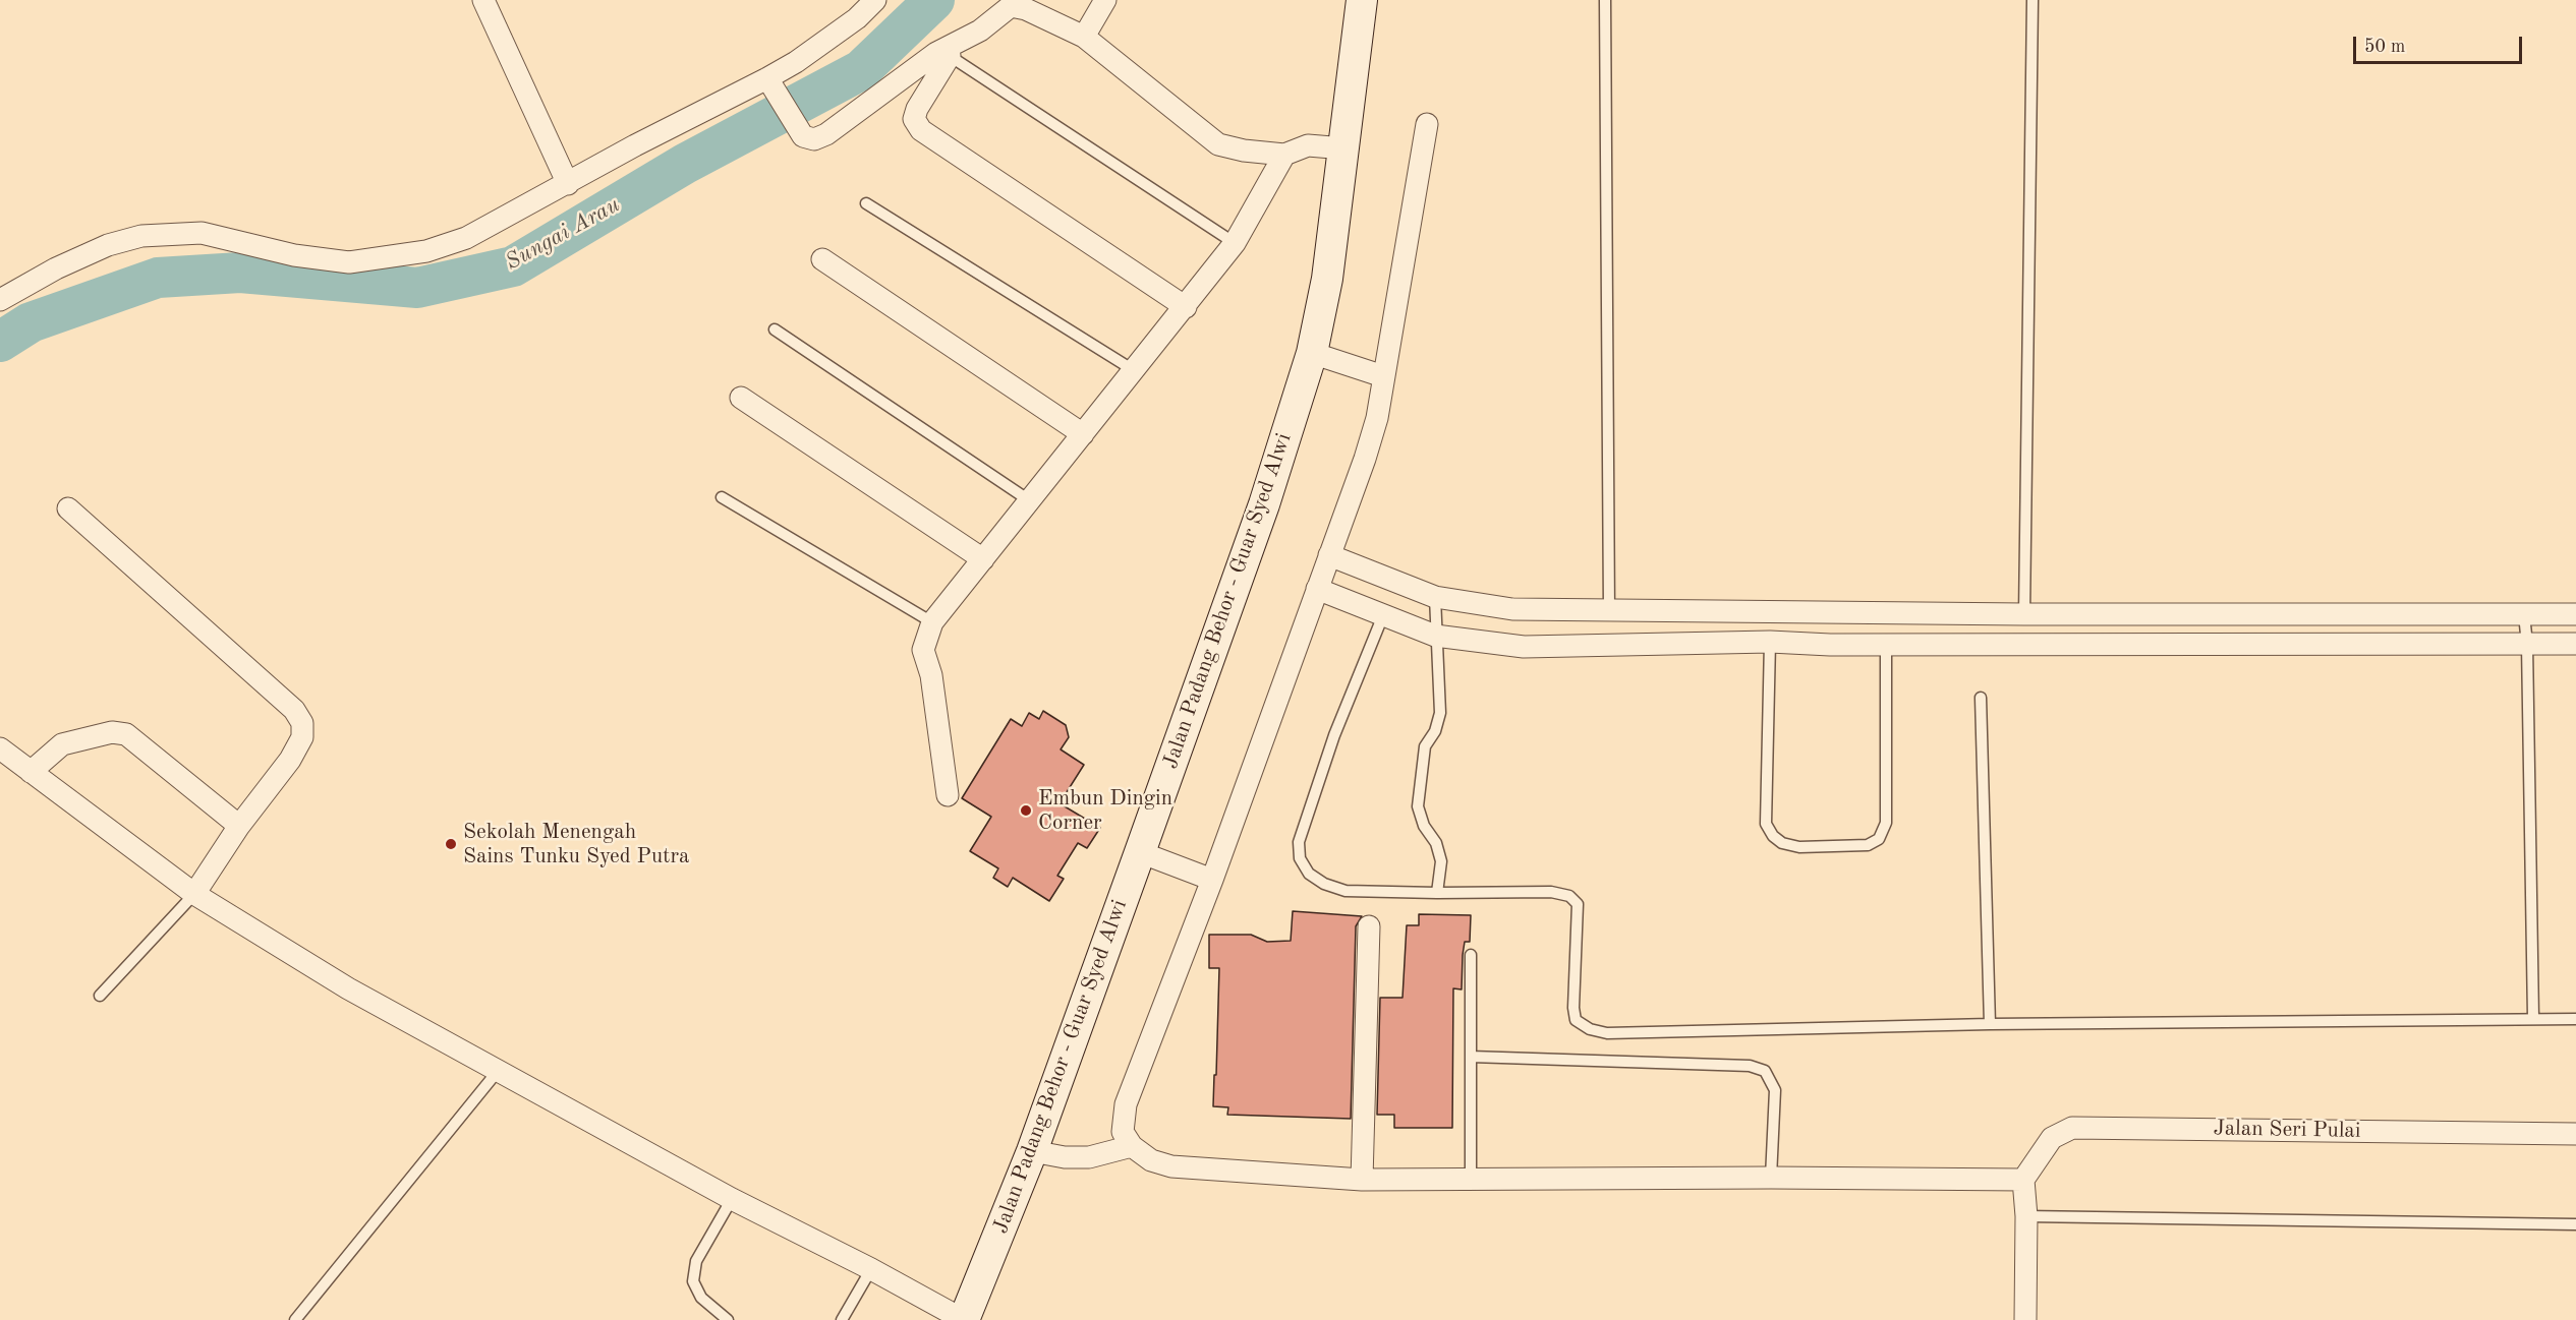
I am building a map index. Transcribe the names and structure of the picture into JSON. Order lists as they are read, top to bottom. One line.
{"streets":{"main road":["Jalan Padang Behor - Guar Syed Alwi"],"street":["Jalan Seri Pulai"]},"water":["Sungai Arau"],"places":["Embun Dingin Corner","Sekolah Menengah Sains Tunku Syed Putra"],"scale_bar":"50 m"}
